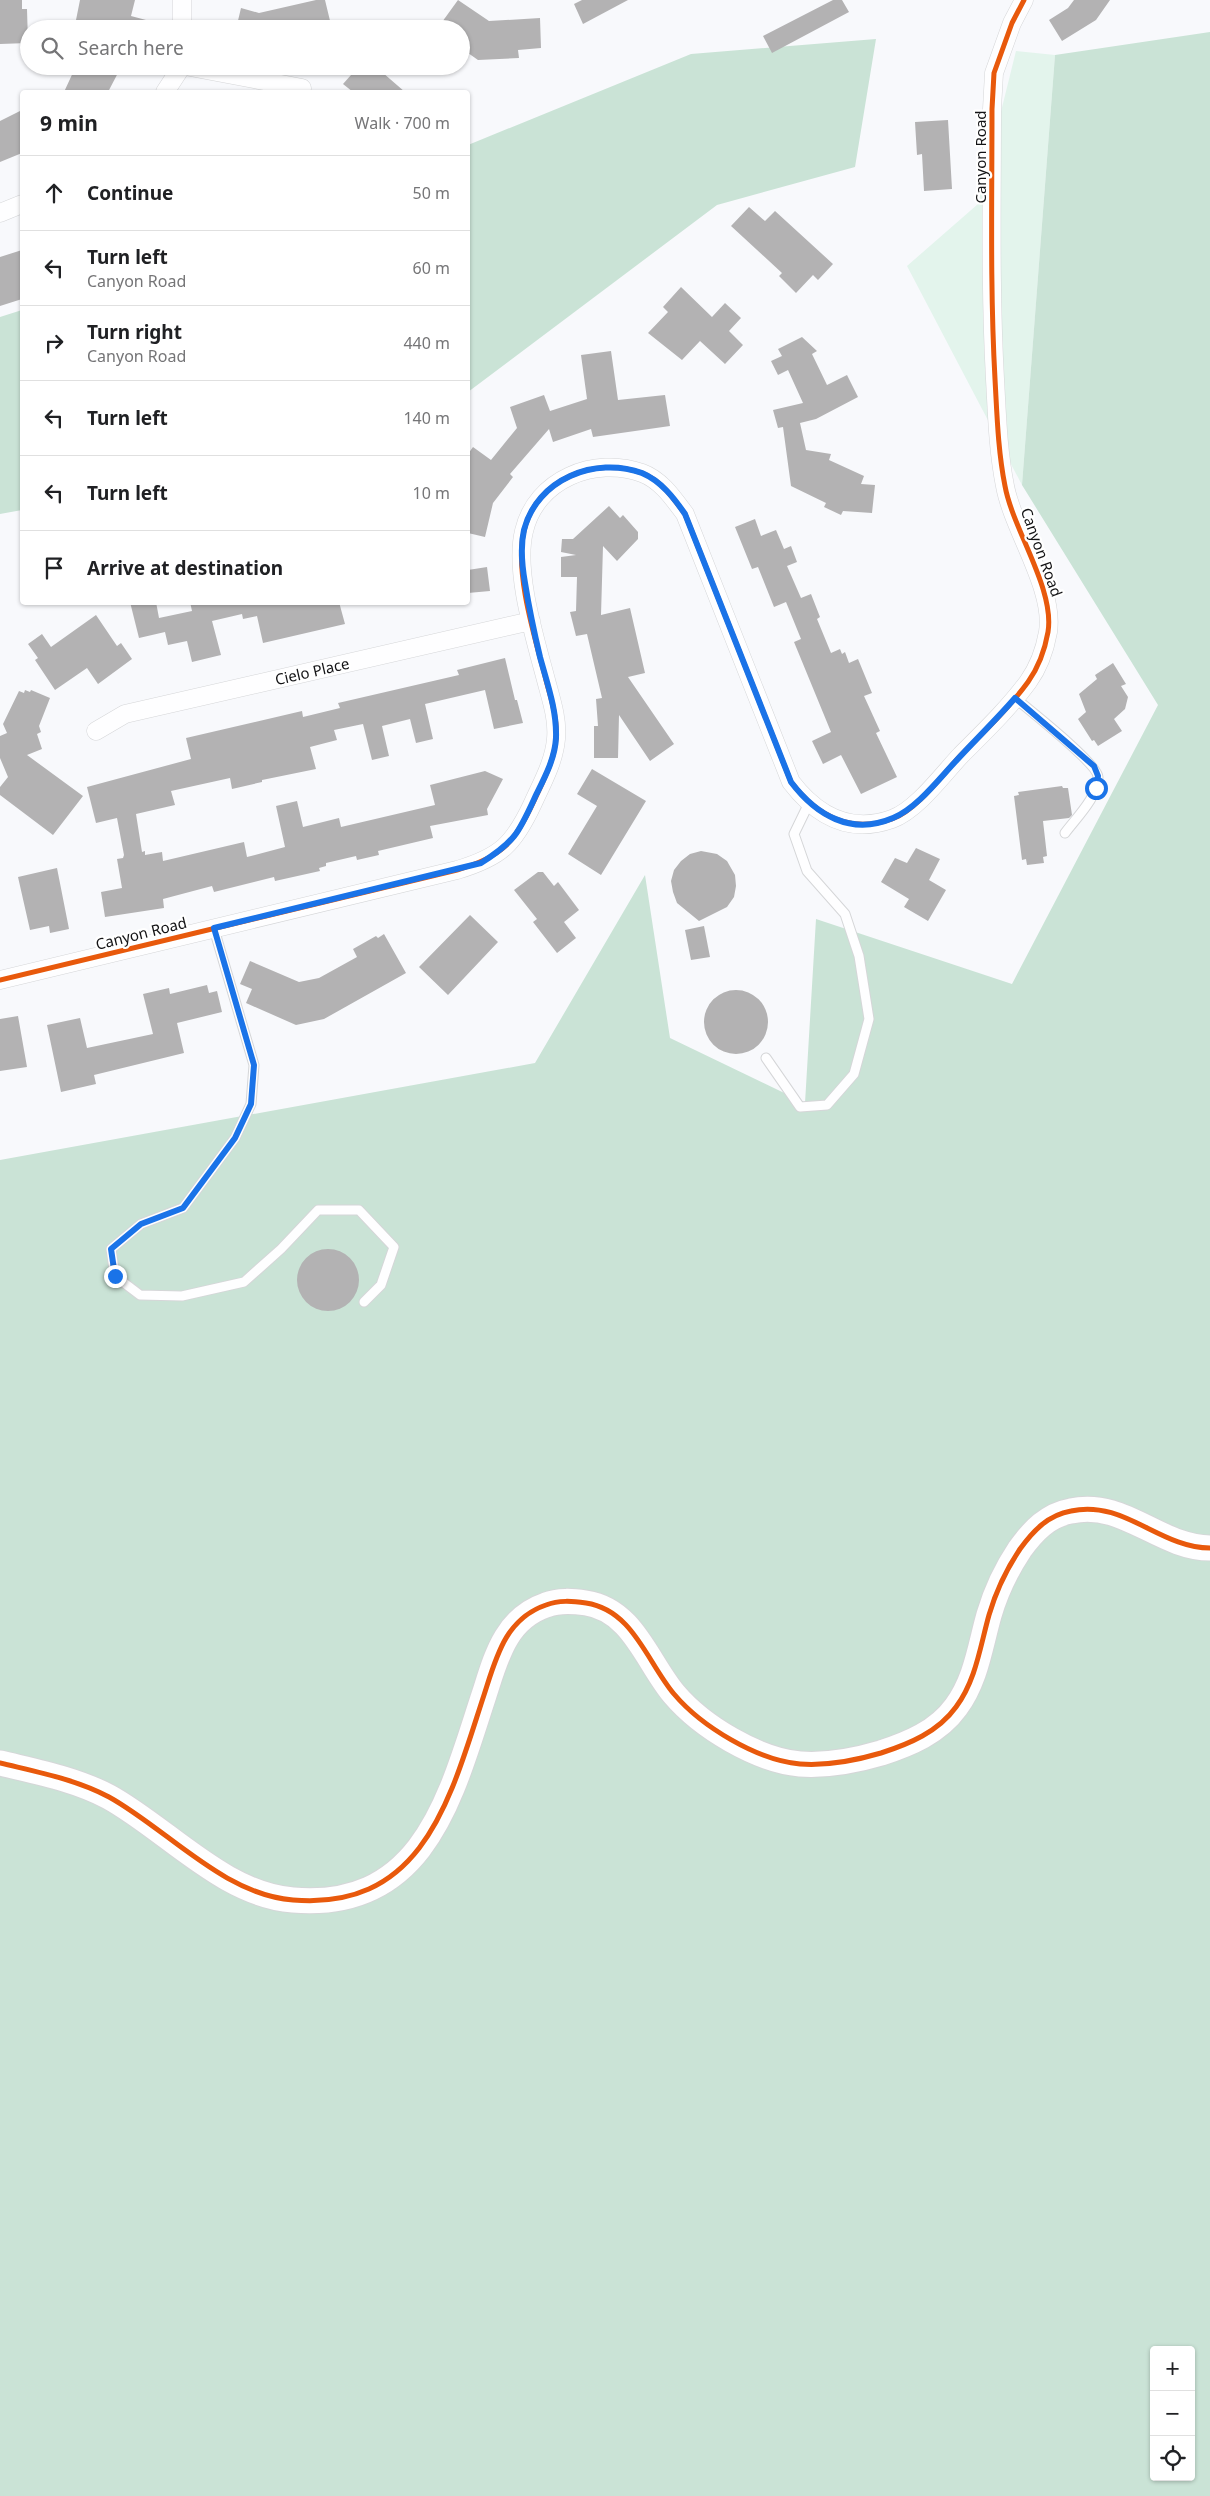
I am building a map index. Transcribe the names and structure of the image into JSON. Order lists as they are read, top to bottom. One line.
{"streets":{"street":["Canyon Road","Cielo Place"]},"crossings":[["Canyon Road","Cielo Place"]],"page":{"search":"Search here","heading":["9 min","Walk · 700 m"],"list":[["Continue","50 m"],["Turn left","Canyon Road","60 m"],["Turn right","Canyon Road","440 m"],["Turn left","140 m"],["Turn left","10 m"],"Arrive at destination"],"map_buttons":["+","−"]}}
